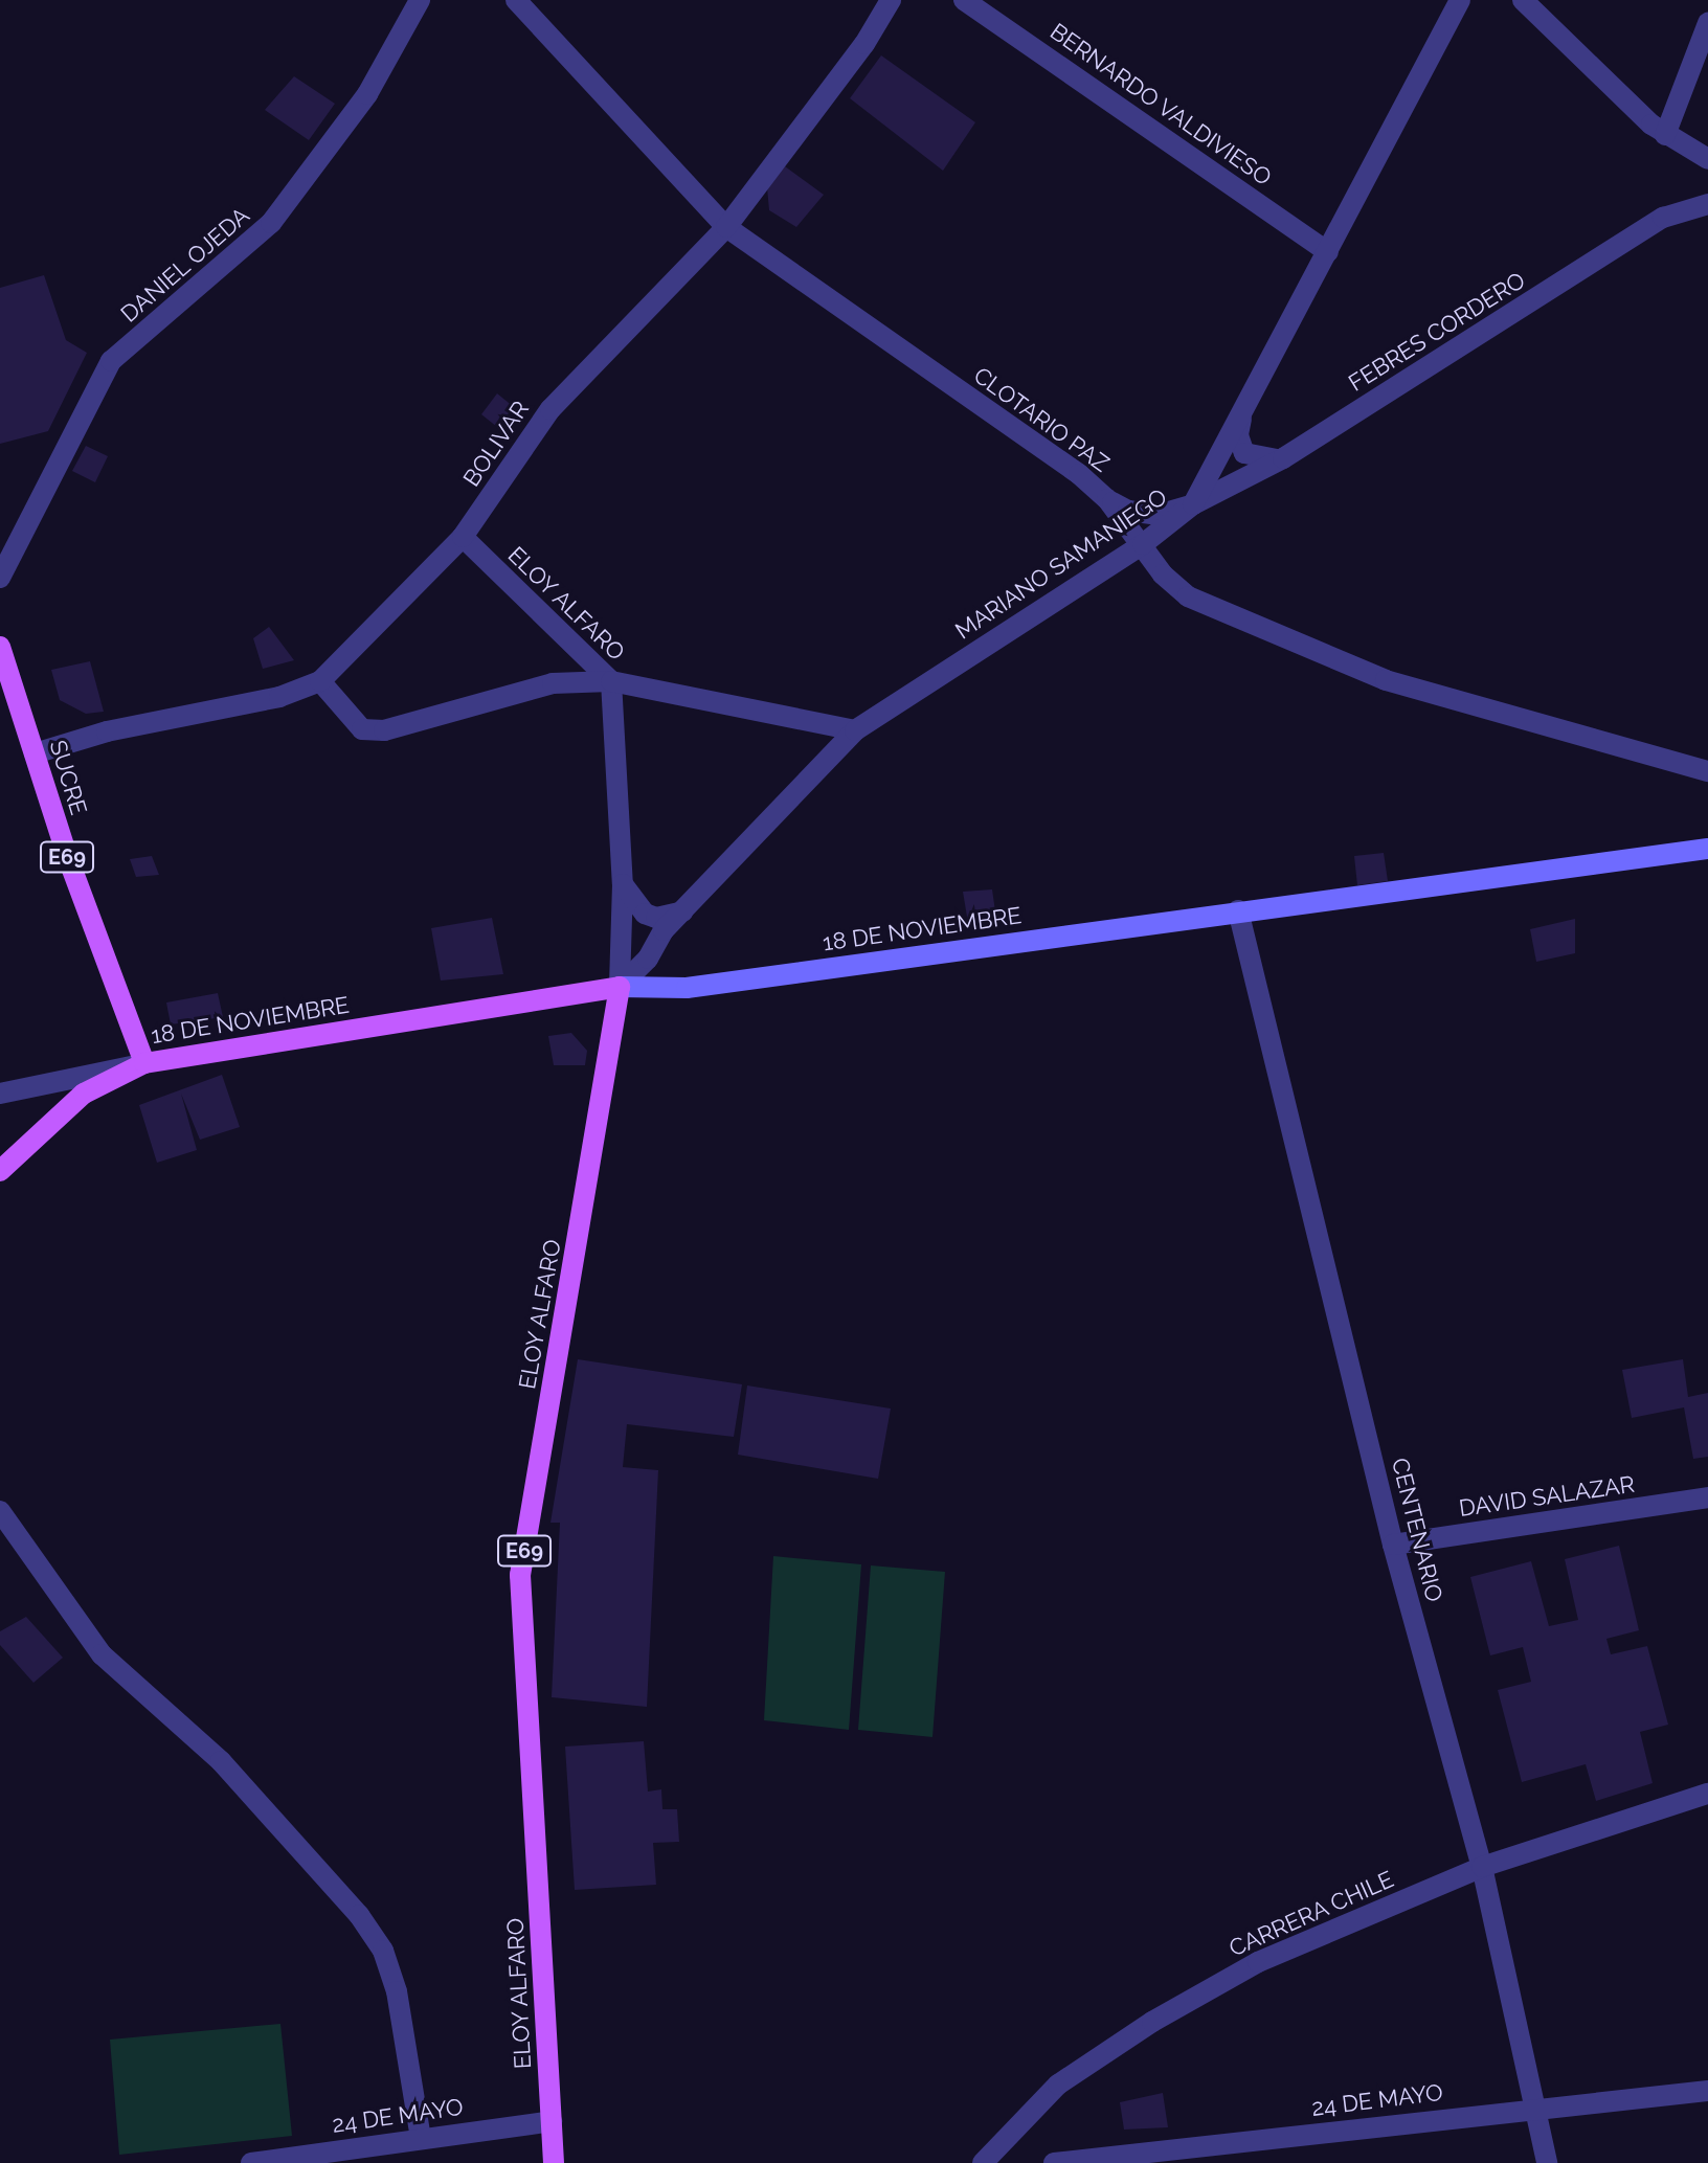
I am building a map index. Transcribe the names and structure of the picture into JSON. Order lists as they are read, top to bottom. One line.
{"streets":{"main road":["ELOY ALFARO","SUCRE","E69","18 DE NOVIEMBRE"],"street":["BERNARDO VALDIVIESO","DANIEL OJEDA","FEBRES CORDERO","CLOTARIO PAZ","BOLIVAR","MARIANO SAMANIEGO","DAVID SALAZAR","CENTENARIO","CARRERA CHILE","24 DE MAYO"]},"crossings":[["BERNARDO VALDIVIESO","MARIANO SAMANIEGO"],["FEBRES CORDERO","MARIANO SAMANIEGO"],["CLOTARIO PAZ","BOLIVAR"],["CLOTARIO PAZ","MARIANO SAMANIEGO"],["BOLIVAR","ELOY ALFARO"],["BOLIVAR","SUCRE"],["MARIANO SAMANIEGO","ELOY ALFARO"],["MARIANO SAMANIEGO","18 DE NOVIEMBRE"],["ELOY ALFARO","18 DE NOVIEMBRE"],["ELOY ALFARO","24 DE MAYO"],["SUCRE","18 DE NOVIEMBRE"],["18 DE NOVIEMBRE","CENTENARIO"],["DAVID SALAZAR","CENTENARIO"],["CENTENARIO","CARRERA CHILE"],["CENTENARIO","24 DE MAYO"]]}
